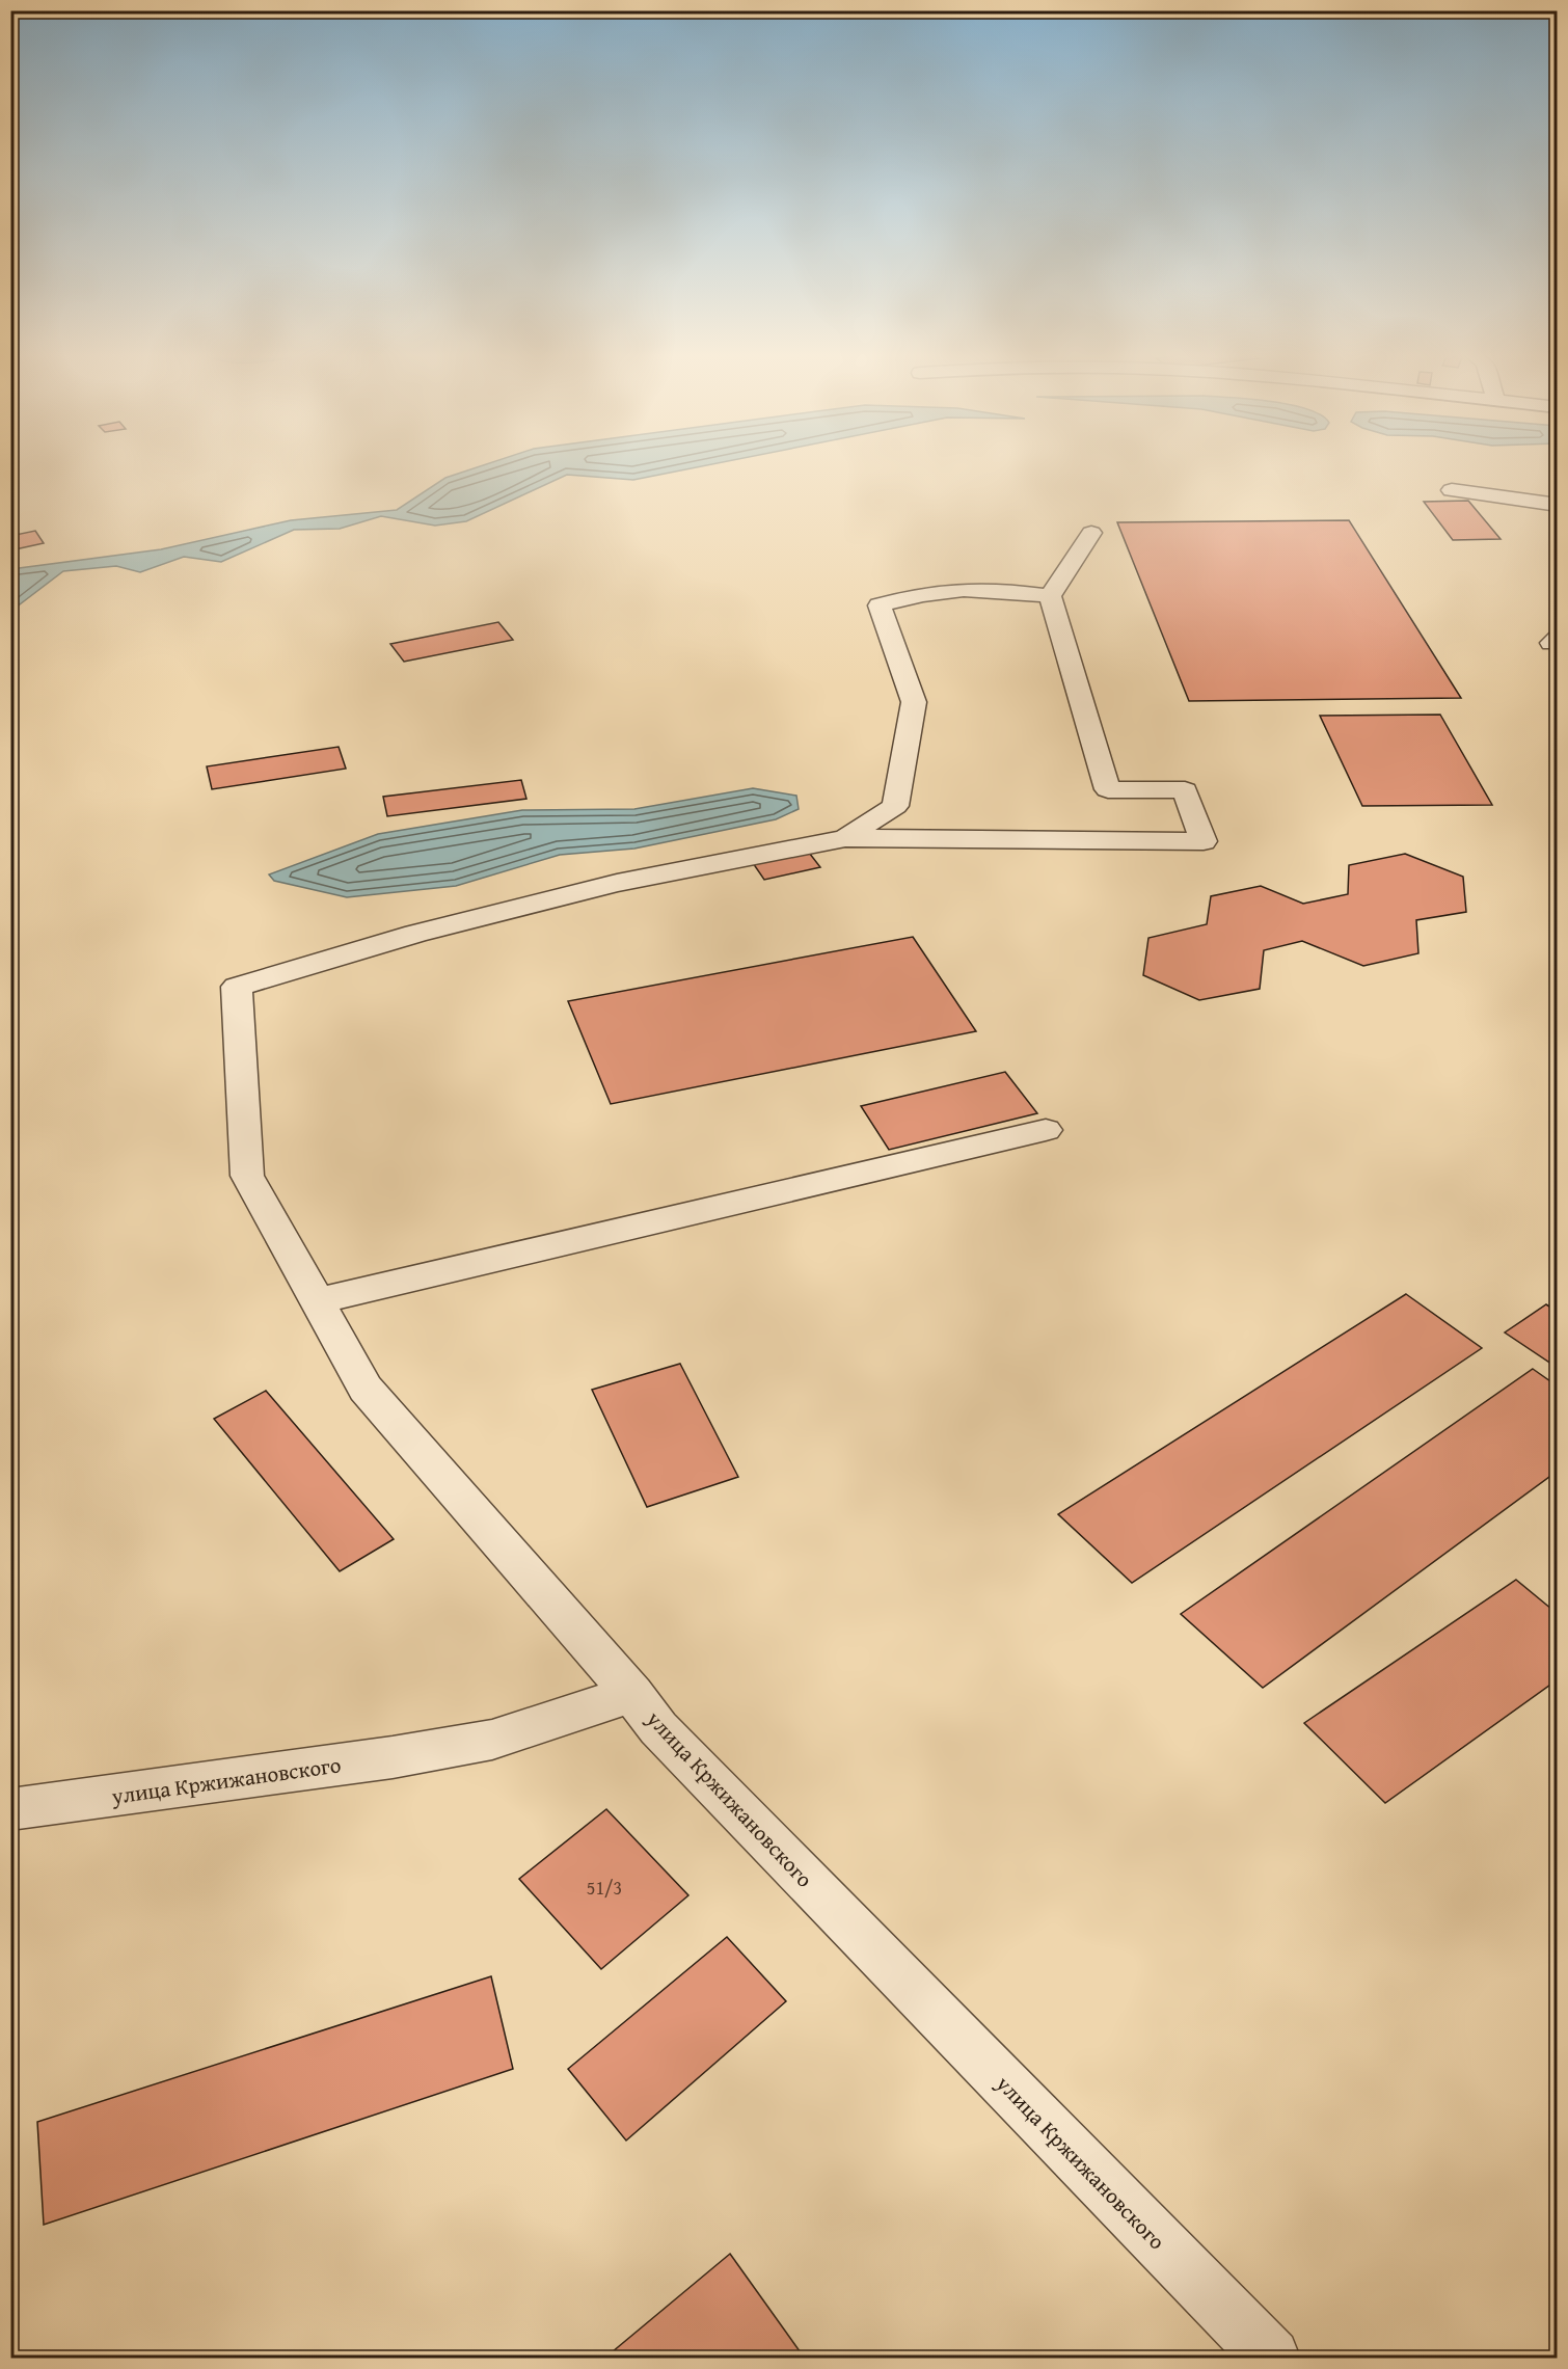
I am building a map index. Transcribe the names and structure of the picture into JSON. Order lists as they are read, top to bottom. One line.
{"streets":{"street":["улица Кржижановского"]},"house_numbers":["51/3"]}
